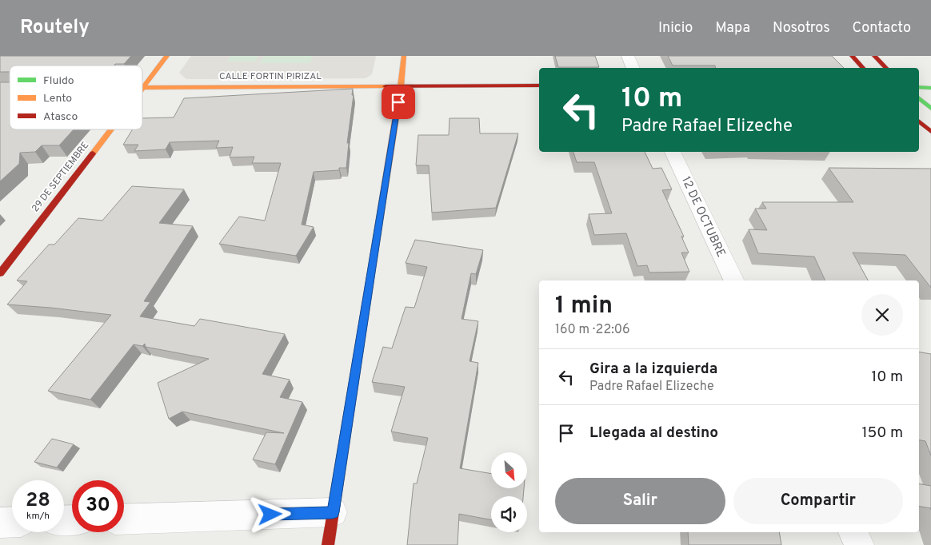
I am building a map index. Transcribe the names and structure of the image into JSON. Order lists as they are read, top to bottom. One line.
{"streets":{"street":["CALLE FORTIN PIRIZAL","29 DE SEPTIEMBRE","12 DE OCTUBRE"]},"crossings":[["CALLE FORTIN PIRIZAL","29 DE SEPTIEMBRE"]],"legend":["Fluido","Lento","Atasco"],"north":"bottom right","page":{"header":"Routely","nav":["Inicio","Mapa","Nosotros","Contacto"],"turn":["10 m","Padre Rafael Elizeche"],"heading":["1 min","160 m · 22:06"],"list":[{"name":"Gira a la izquierda","note":"Padre Rafael Elizeche","value":"10 m"},{"name":"Llegada al destino","value":"150 m"}],"buttons":["Salir","Compartir"],"speed":"28 km/h","limit":"30"}}
